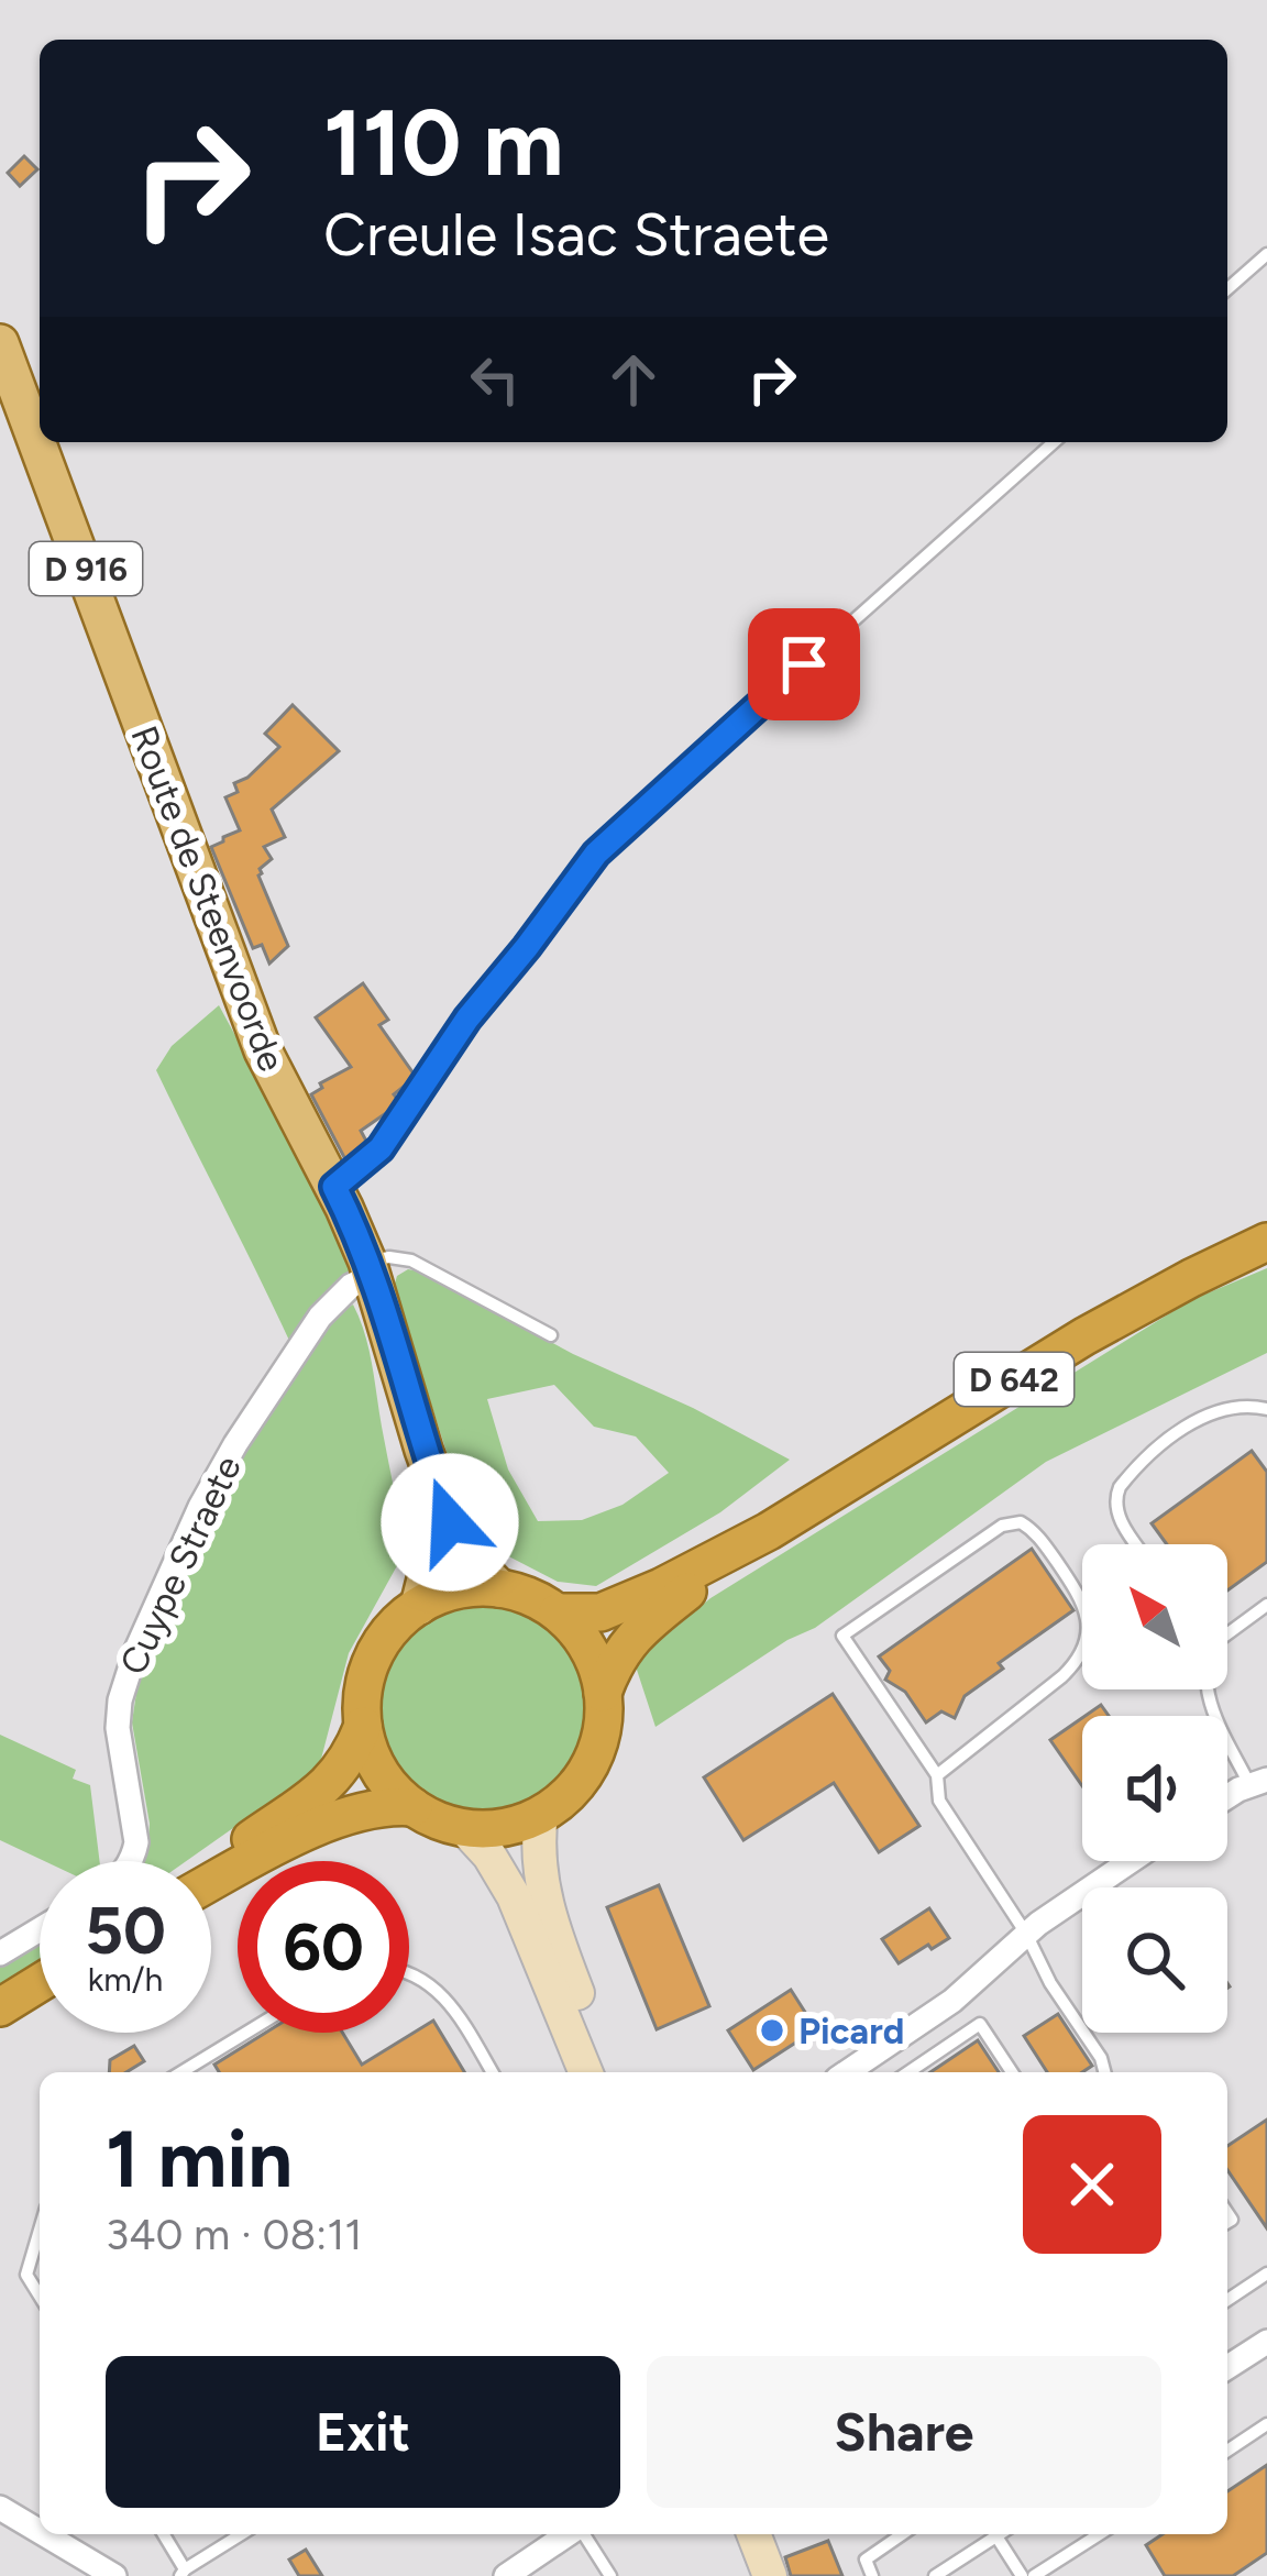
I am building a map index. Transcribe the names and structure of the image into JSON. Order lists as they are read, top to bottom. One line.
{"streets":{"highway":["D 642"],"main road":["D 916","Route de Steenvoorde"],"street":["Cuype Straete"]},"crossings":[["Route de Steenvoorde","D 642"],["Route de Steenvoorde","Cuype Straete"]],"places":["Picard"],"north":"top left","page":{"turn":["110 m","Creule Isac Straete"],"speed":"50 km/h","limit":"60","heading":["1 min","340 m · 08:11"],"buttons":["Exit","Share"]}}
